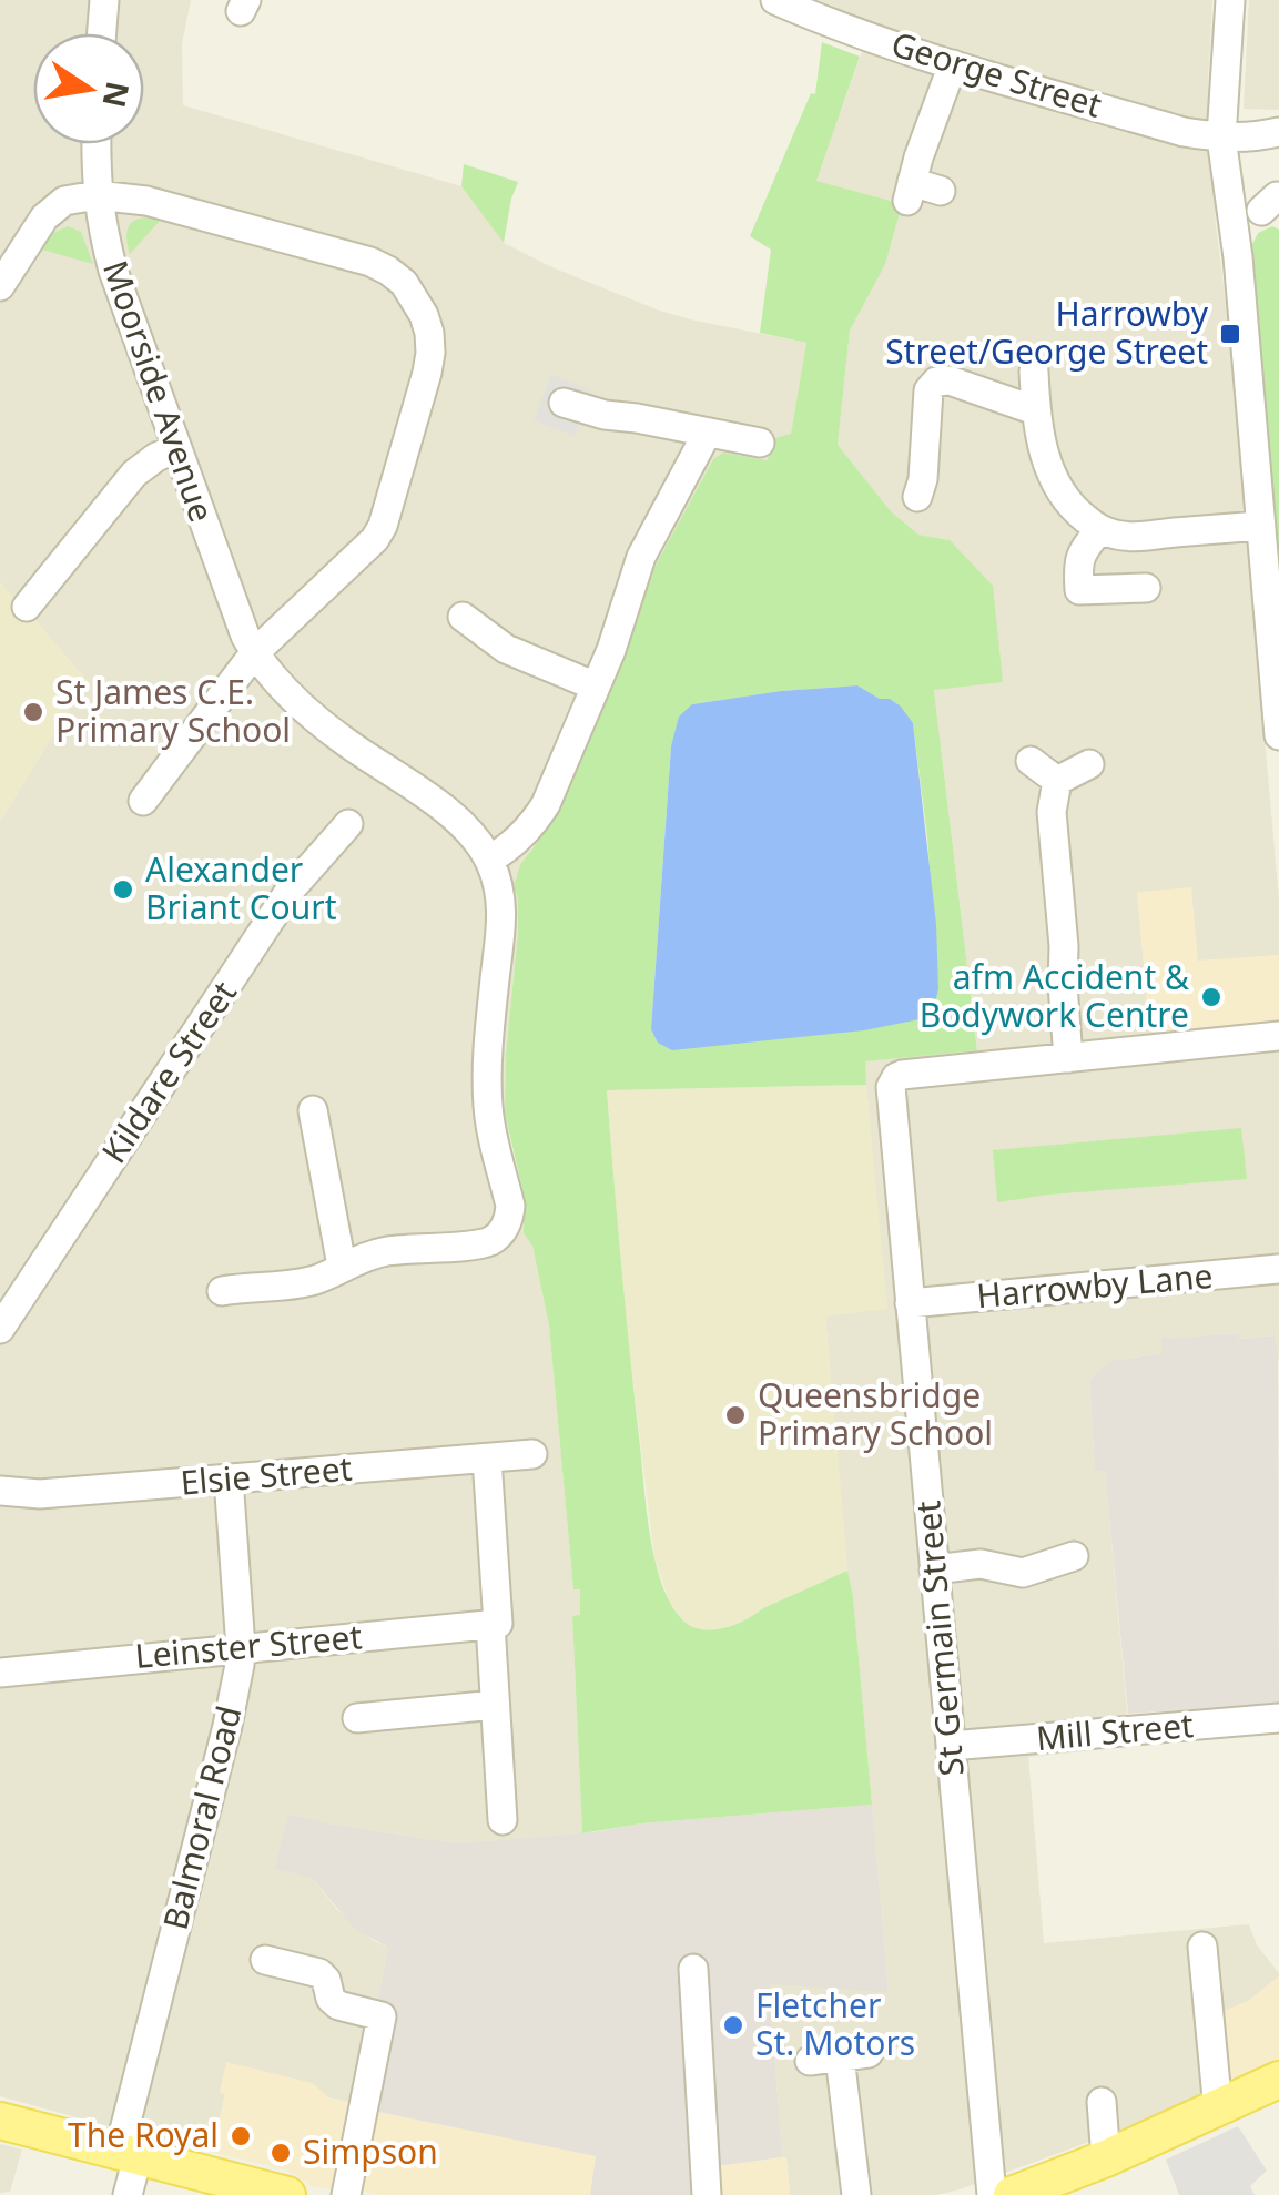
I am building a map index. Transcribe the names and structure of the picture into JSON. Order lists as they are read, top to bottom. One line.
{"streets":{"street":["George Street","Moorside Avenue","Kildare Street","Harrowby Lane","Elsie Street","St Germain Street","Leinster Street","Mill Street","Balmoral Road"]},"crossings":[["Harrowby Lane","St Germain Street"],["Elsie Street","Balmoral Road"],["St Germain Street","Mill Street"],["Leinster Street","Balmoral Road"]],"places":{"transit":["Harrowby Street/George Street"],"other":["St James C.E. Primary School","Alexander Briant Court","afm Accident & Bodywork Centre","Queensbridge Primary School","Fletcher St. Motors","The Royal","Simpson"]},"north":"right"}
